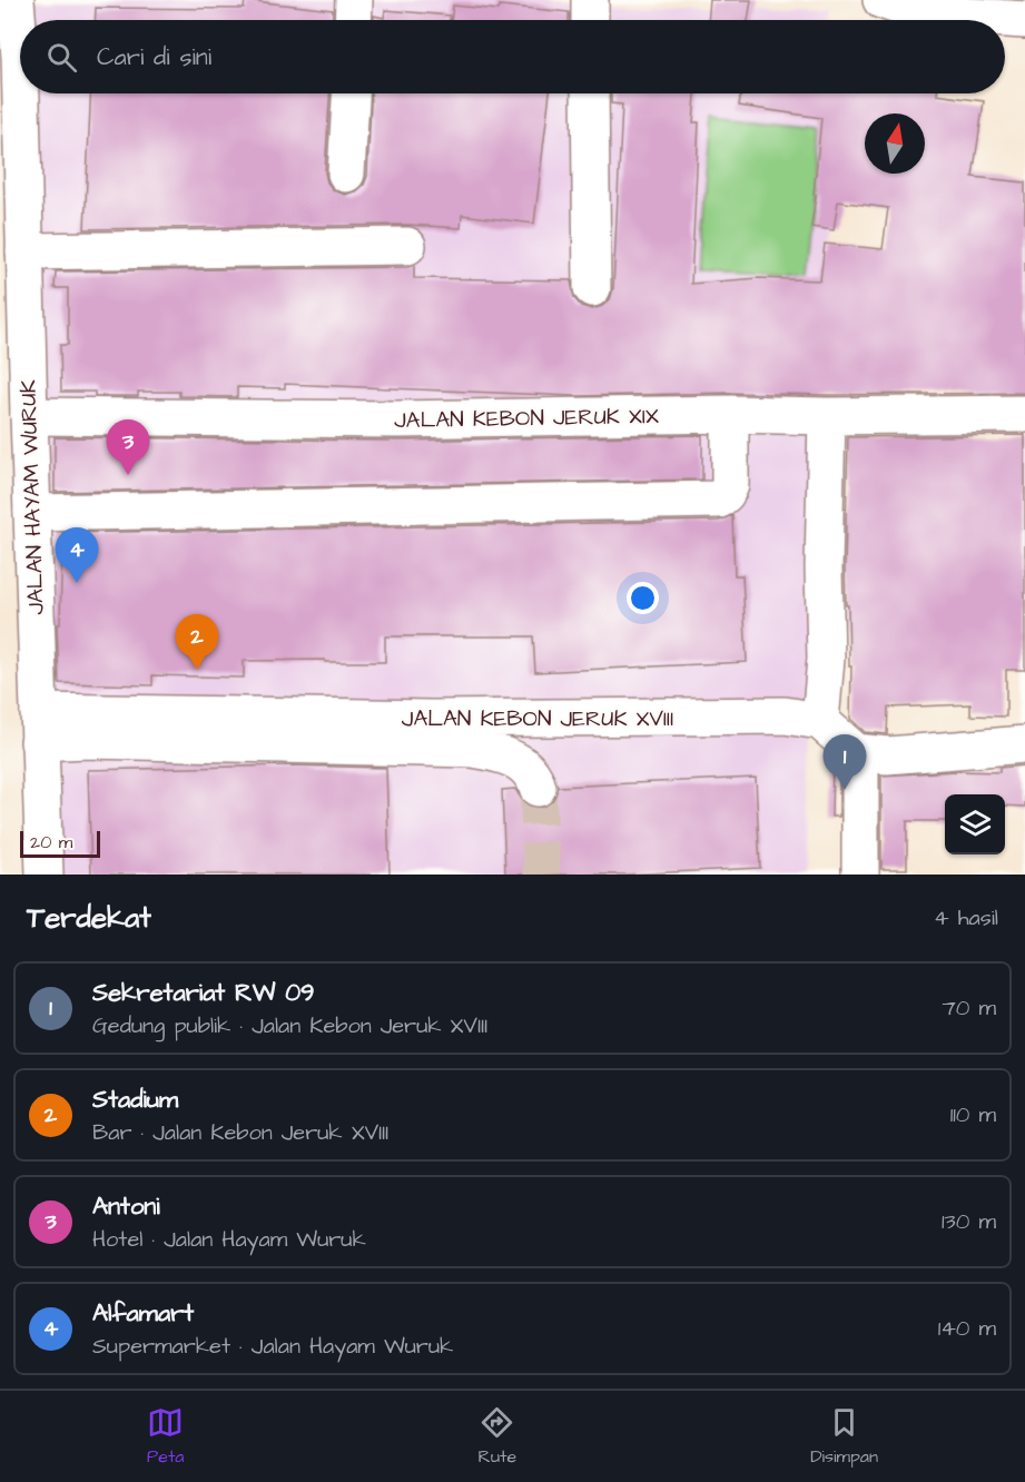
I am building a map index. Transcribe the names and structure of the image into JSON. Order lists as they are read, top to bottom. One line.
{"streets":{"street":["JALAN KEBON JERUK XIX","JALAN HAYAM WURUK","JALAN KEBON JERUK XVIII"]},"crossings":[["JALAN KEBON JERUK XIX","JALAN HAYAM WURUK"],["JALAN HAYAM WURUK","JALAN KEBON JERUK XVIII"]],"scale_bar":"20 m","north":"top","page":{"search":"Cari di sini","pins":["3","4","2","1"],"scale":"20 m","heading":["Terdekat","4 hasil"],"list":[{"mark":"1","name":"Sekretariat RW 09","note":"Gedung publik · Jalan Kebon Jeruk XVIII","value":"70 m"},{"mark":"2","name":"Stadium","note":"Bar · Jalan Kebon Jeruk XVIII","value":"110 m"},{"mark":"3","name":"Antoni","note":"Hotel · Jalan Hayam Wuruk","value":"130 m"},{"mark":"4","name":"Alfamart","note":"Supermarket · Jalan Hayam Wuruk","value":"140 m"}],"nav":["Peta","Rute","Disimpan"]}}
